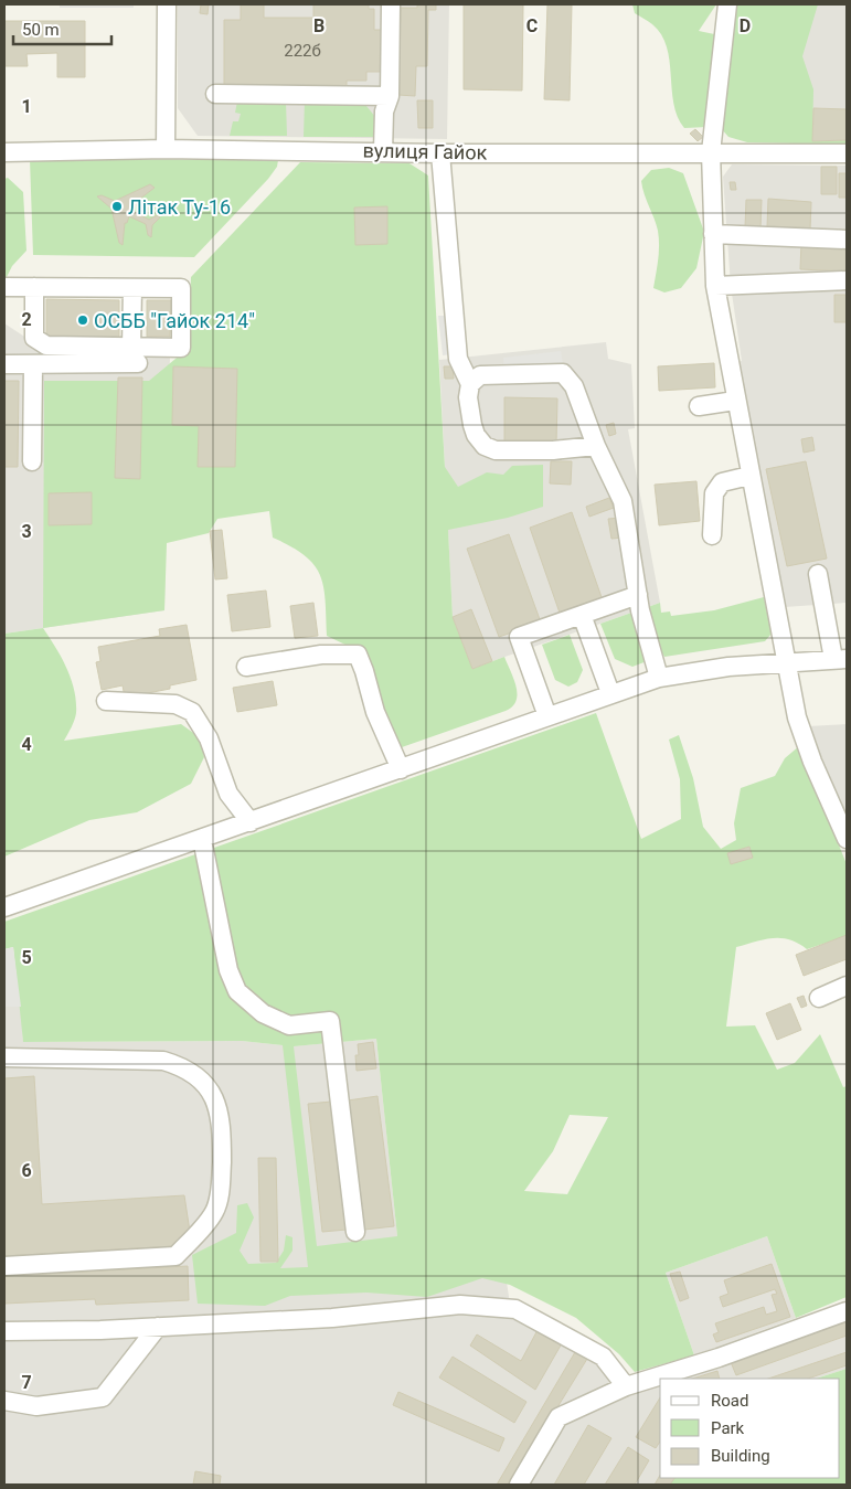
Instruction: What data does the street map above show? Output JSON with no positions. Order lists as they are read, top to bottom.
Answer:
{
  "streets": {
    "street": ["вулиця Гайок"]
  },
  "places": ["Літак Ту-16", "ОСББ \"Гайок 214\""],
  "house_numbers": ["222б"],
  "legend": ["Road", "Park", "Building"],
  "scale_bar": "50 m",
  "grid": {
    "columns": ["B", "C", "D"],
    "rows": [
      "1",
      "2",
      "3",
      "4",
      "5",
      "6",
      "7"
    ]
  }
}
